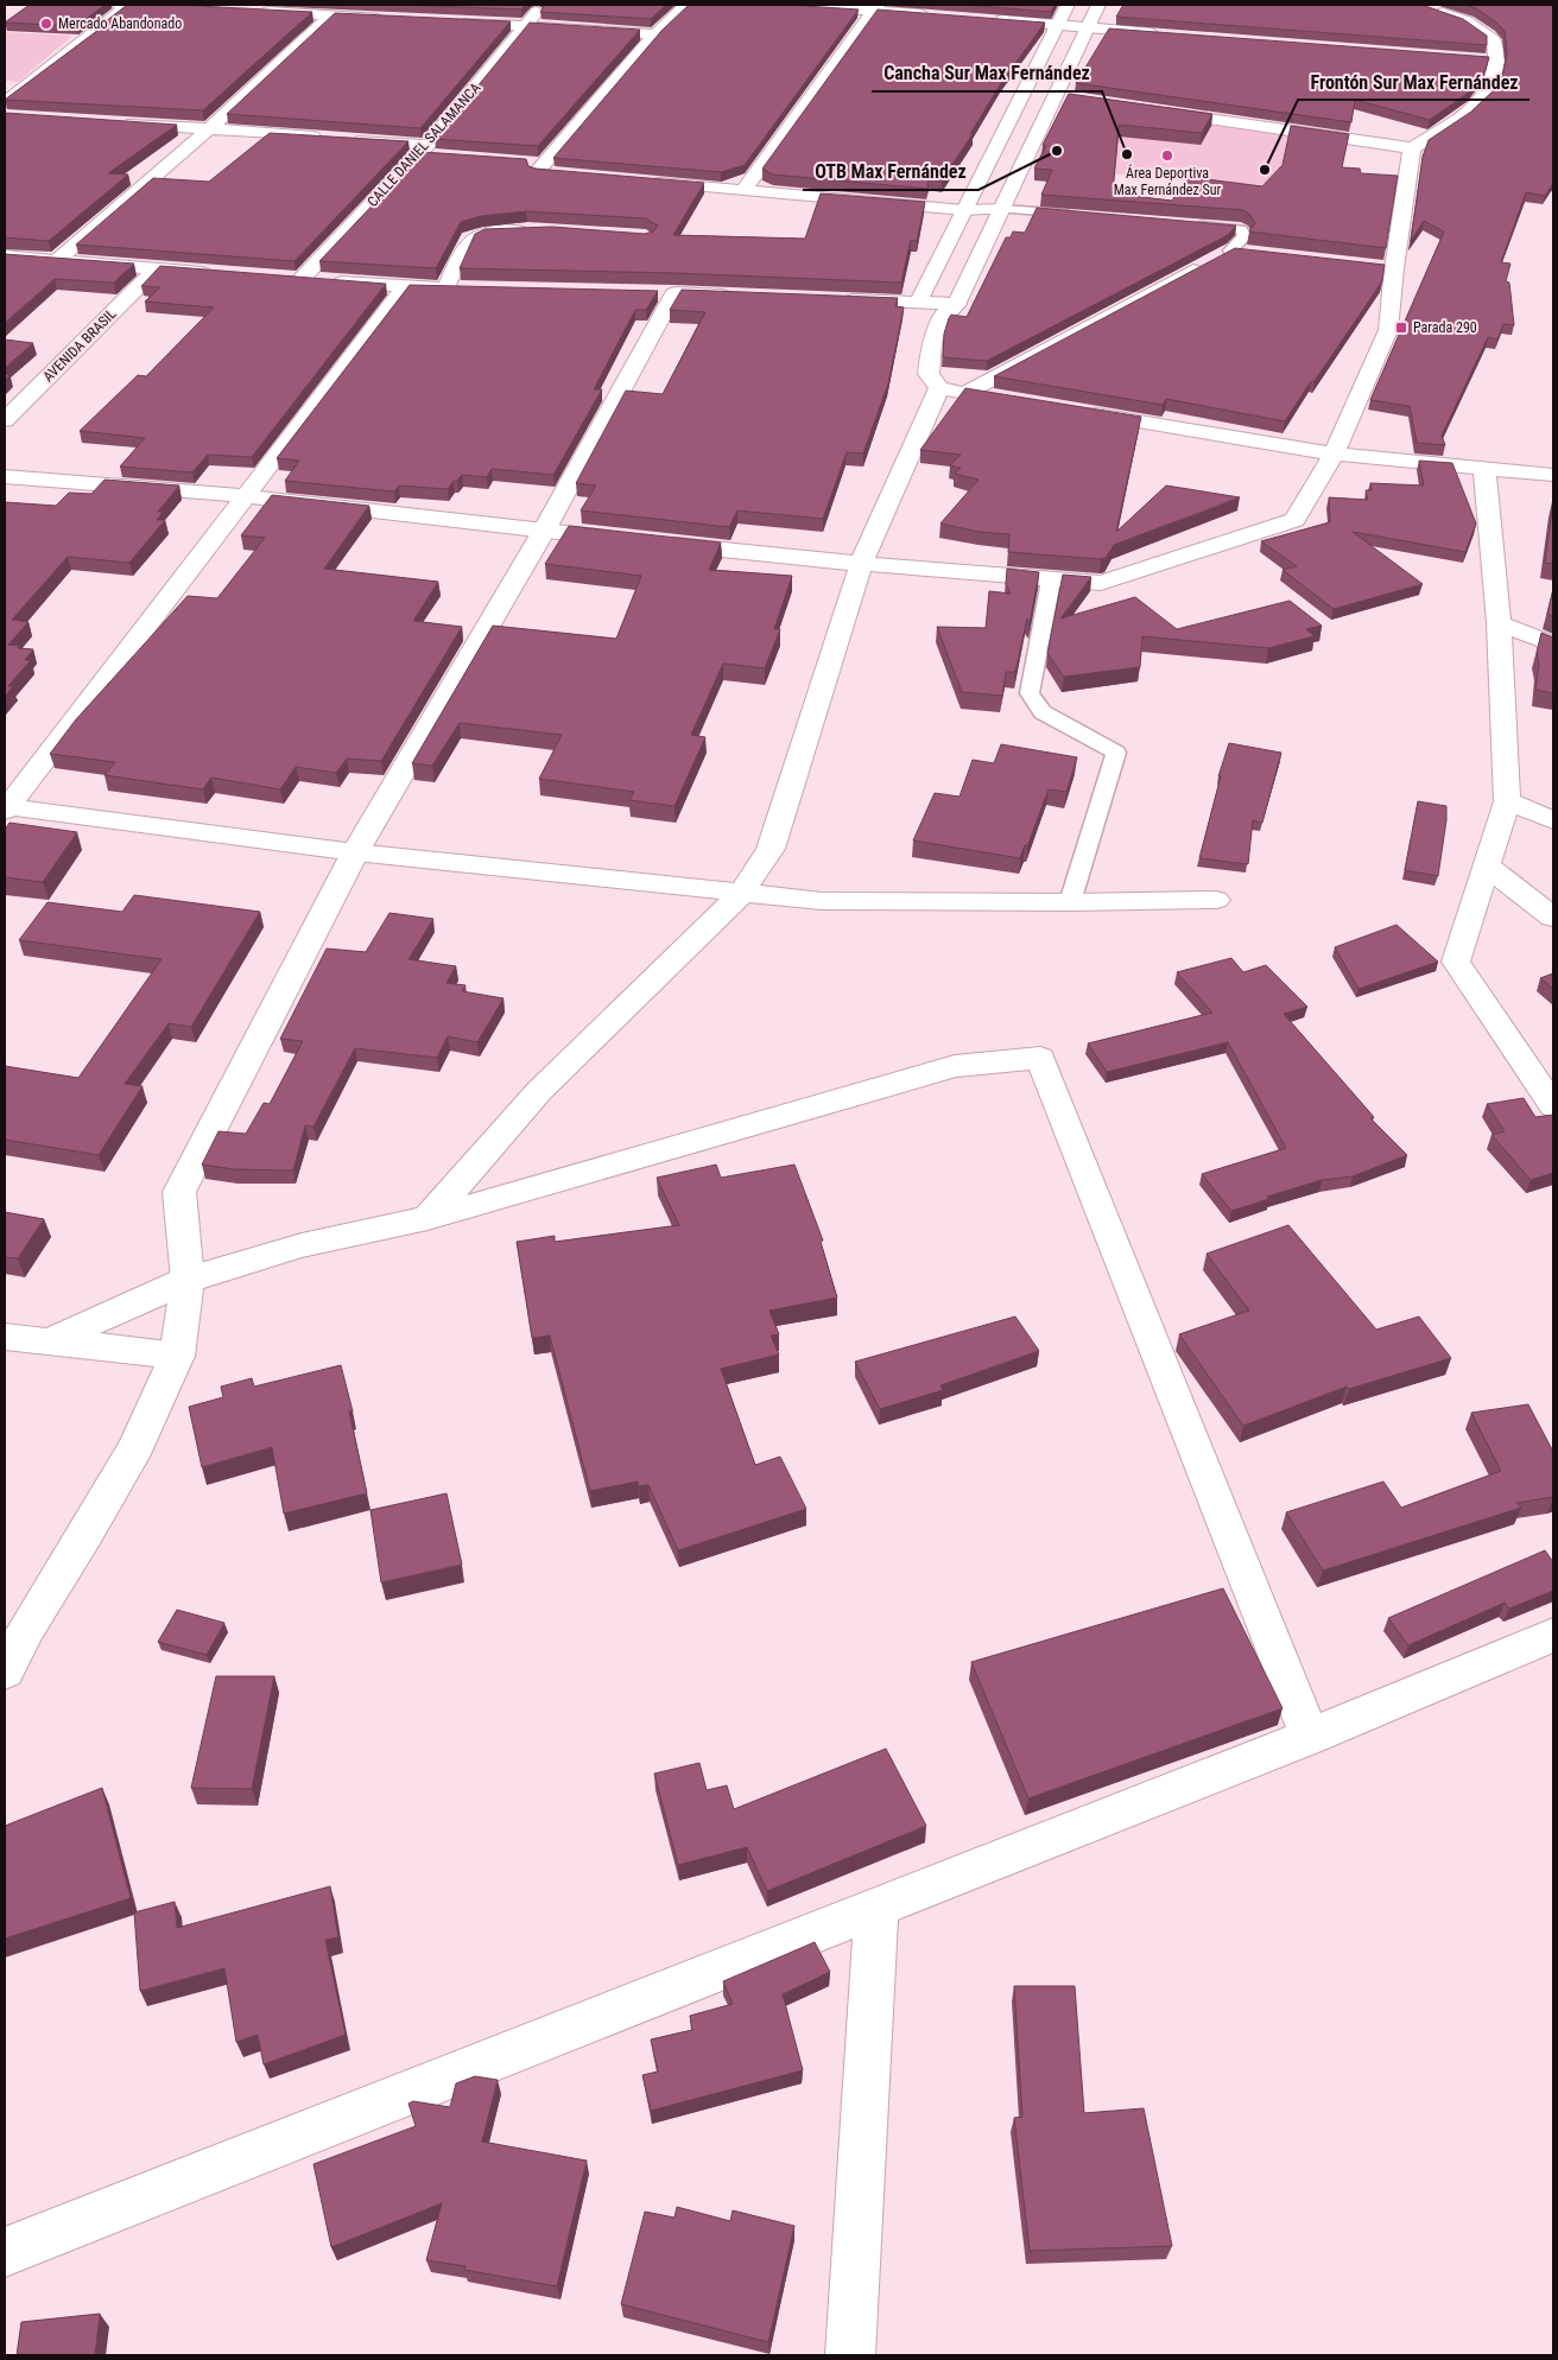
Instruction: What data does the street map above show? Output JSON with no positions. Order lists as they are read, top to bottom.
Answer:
{
  "streets": {
    "street": ["CALLE DANIEL SALAMANCA", "AVENIDA BRASIL"]
  },
  "places": {
    "other": [
      "Mercado Abandonado",
      "OTB Max Fernández",
      "Cancha Sur Max Fernández",
      "Área Deportiva Max Fernández Sur",
      "Frontón Sur Max Fernández"
    ],
    "transit": ["Parada 290"]
  }
}
